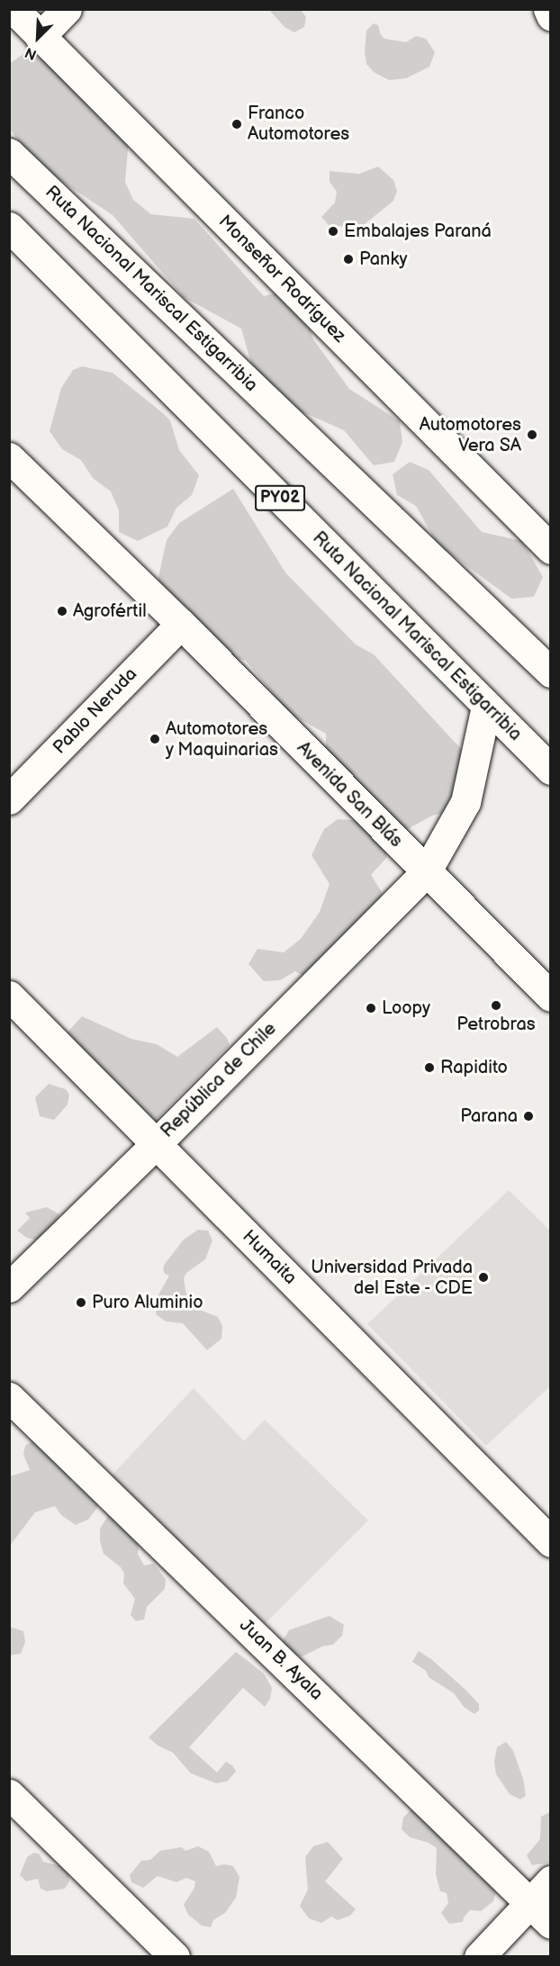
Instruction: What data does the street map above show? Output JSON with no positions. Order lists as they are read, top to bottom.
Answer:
{
  "streets": {
    "main road": [
      "Monseñor Rodríguez",
      "Ruta Nacional Mariscal Estigarribia",
      "PY02",
      "Pablo Neruda",
      "Avenida San Blás",
      "República de Chile",
      "Humaita",
      "Juan B. Ayala"
    ]
  },
  "crossings": [
    ["Ruta Nacional Mariscal Estigarribia", "República de Chile"],
    ["Pablo Neruda", "Avenida San Blás"],
    ["Avenida San Blás", "República de Chile"],
    ["República de Chile", "Humaita"]
  ],
  "places": [
    "Franco Automotores",
    "Embalajes Paraná",
    "Panky",
    "Automotores Vera SA",
    "Agrofértil",
    "Automotores y Maquinarias",
    "Petrobras",
    "Loopy",
    "Rapidito",
    "Parana",
    "Universidad Privada del Este - CDE",
    "Puro Aluminio"
  ],
  "north": "bottom left"
}
